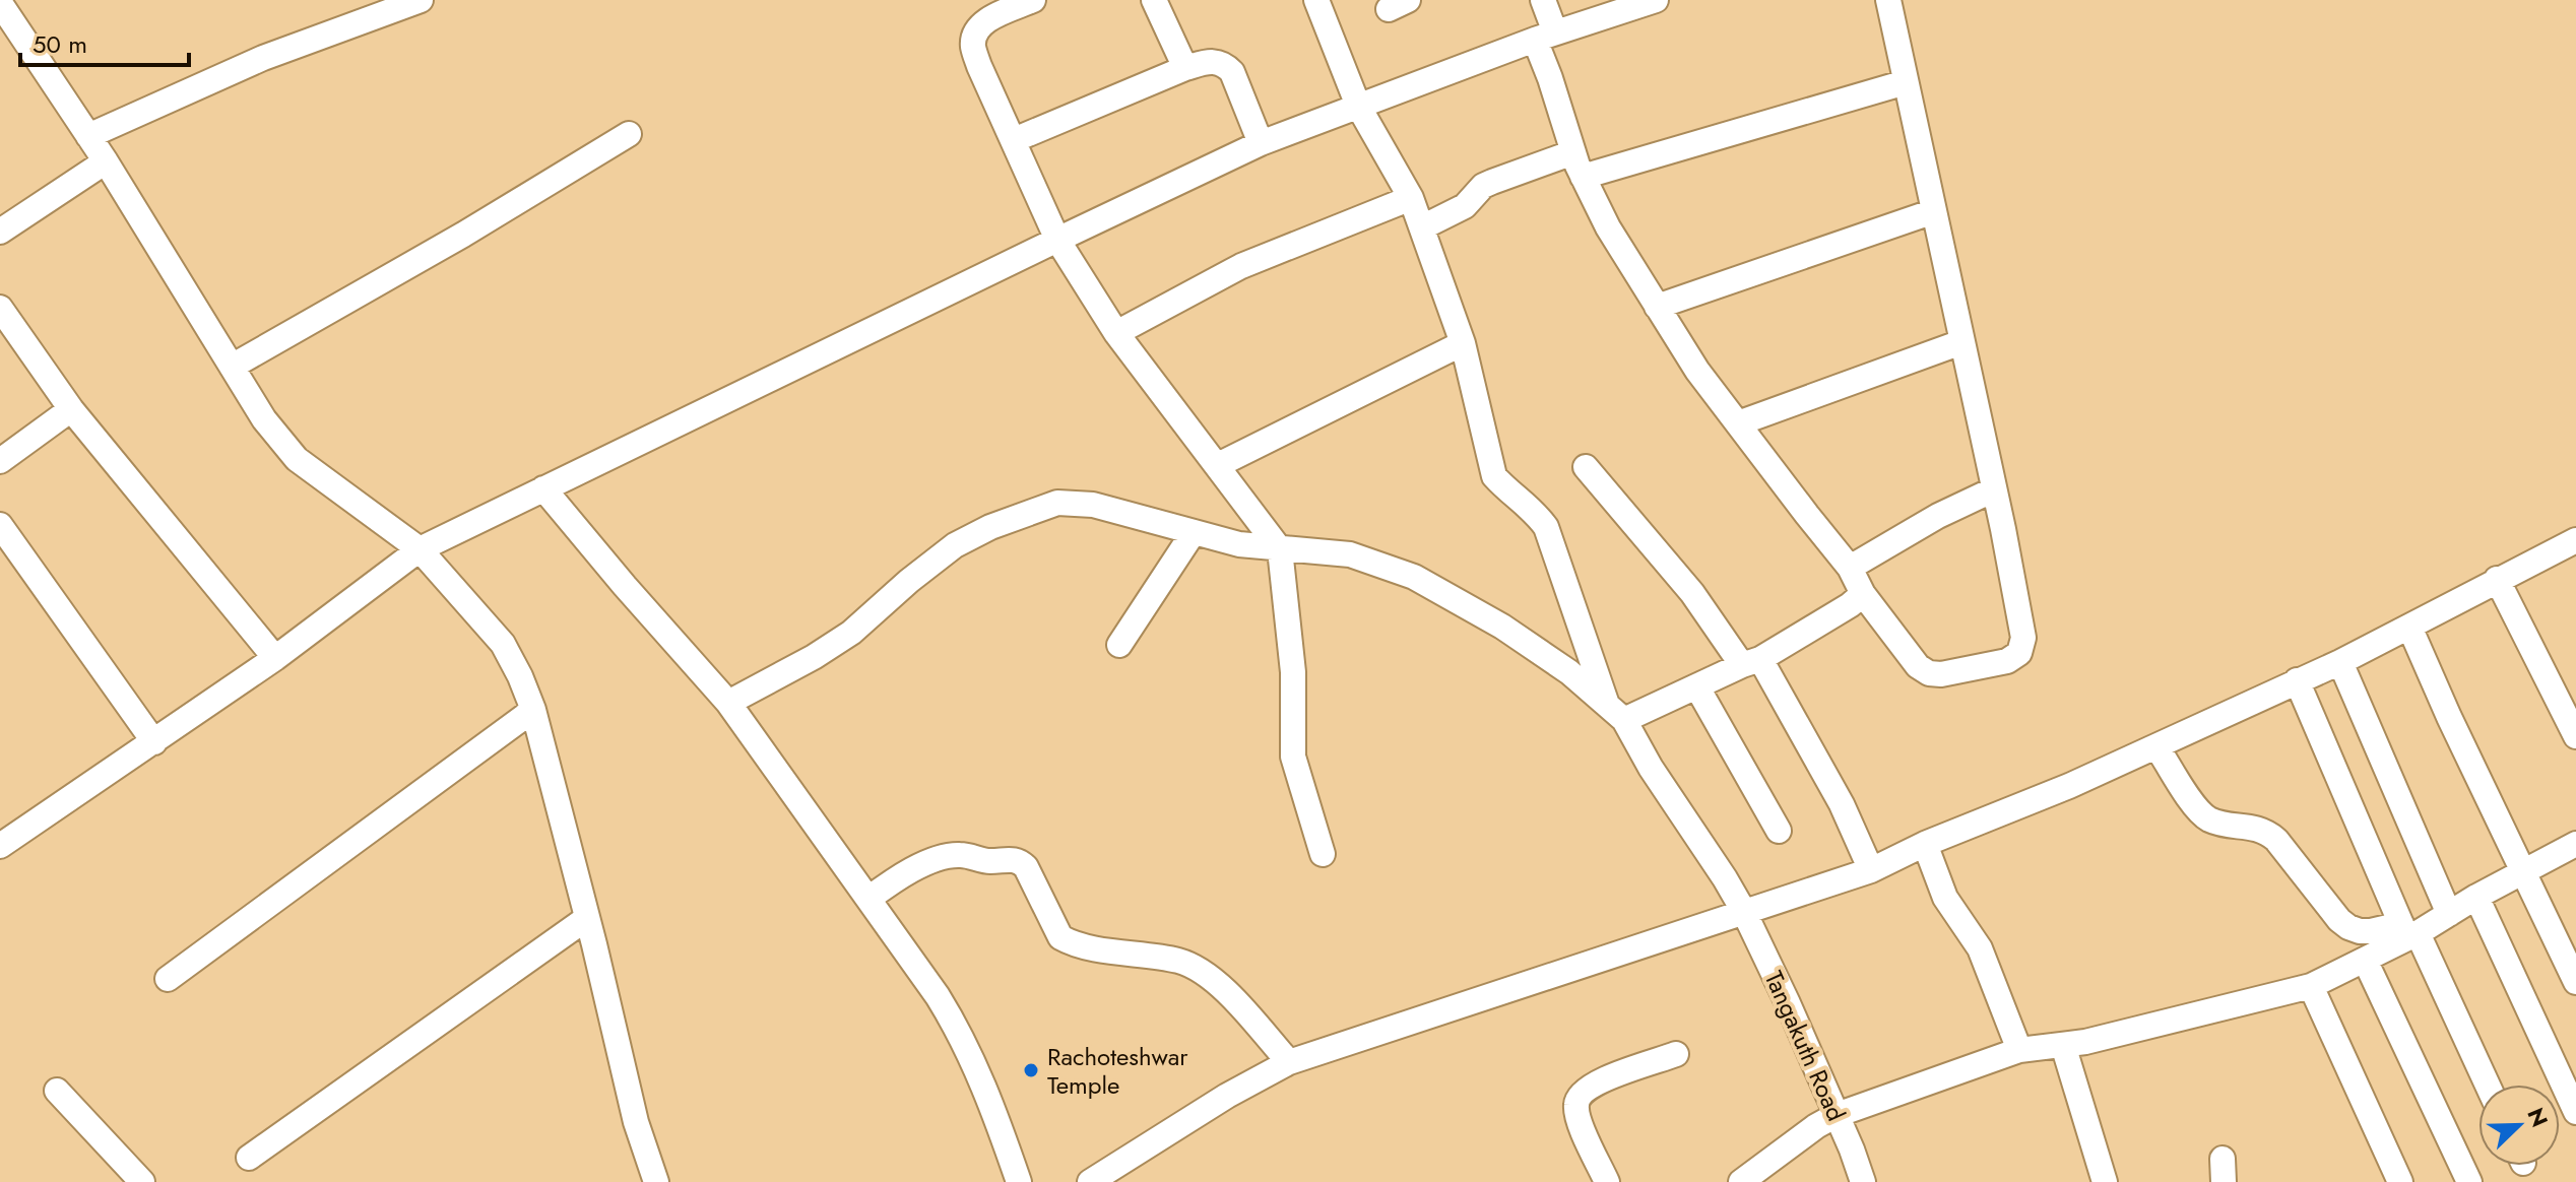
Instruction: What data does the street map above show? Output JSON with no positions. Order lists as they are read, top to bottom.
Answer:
{
  "streets": {
    "street": ["Tangakuth Road"]
  },
  "places": ["Rachoteshwar Temple"],
  "scale_bar": "50 m",
  "north": "top right"
}
